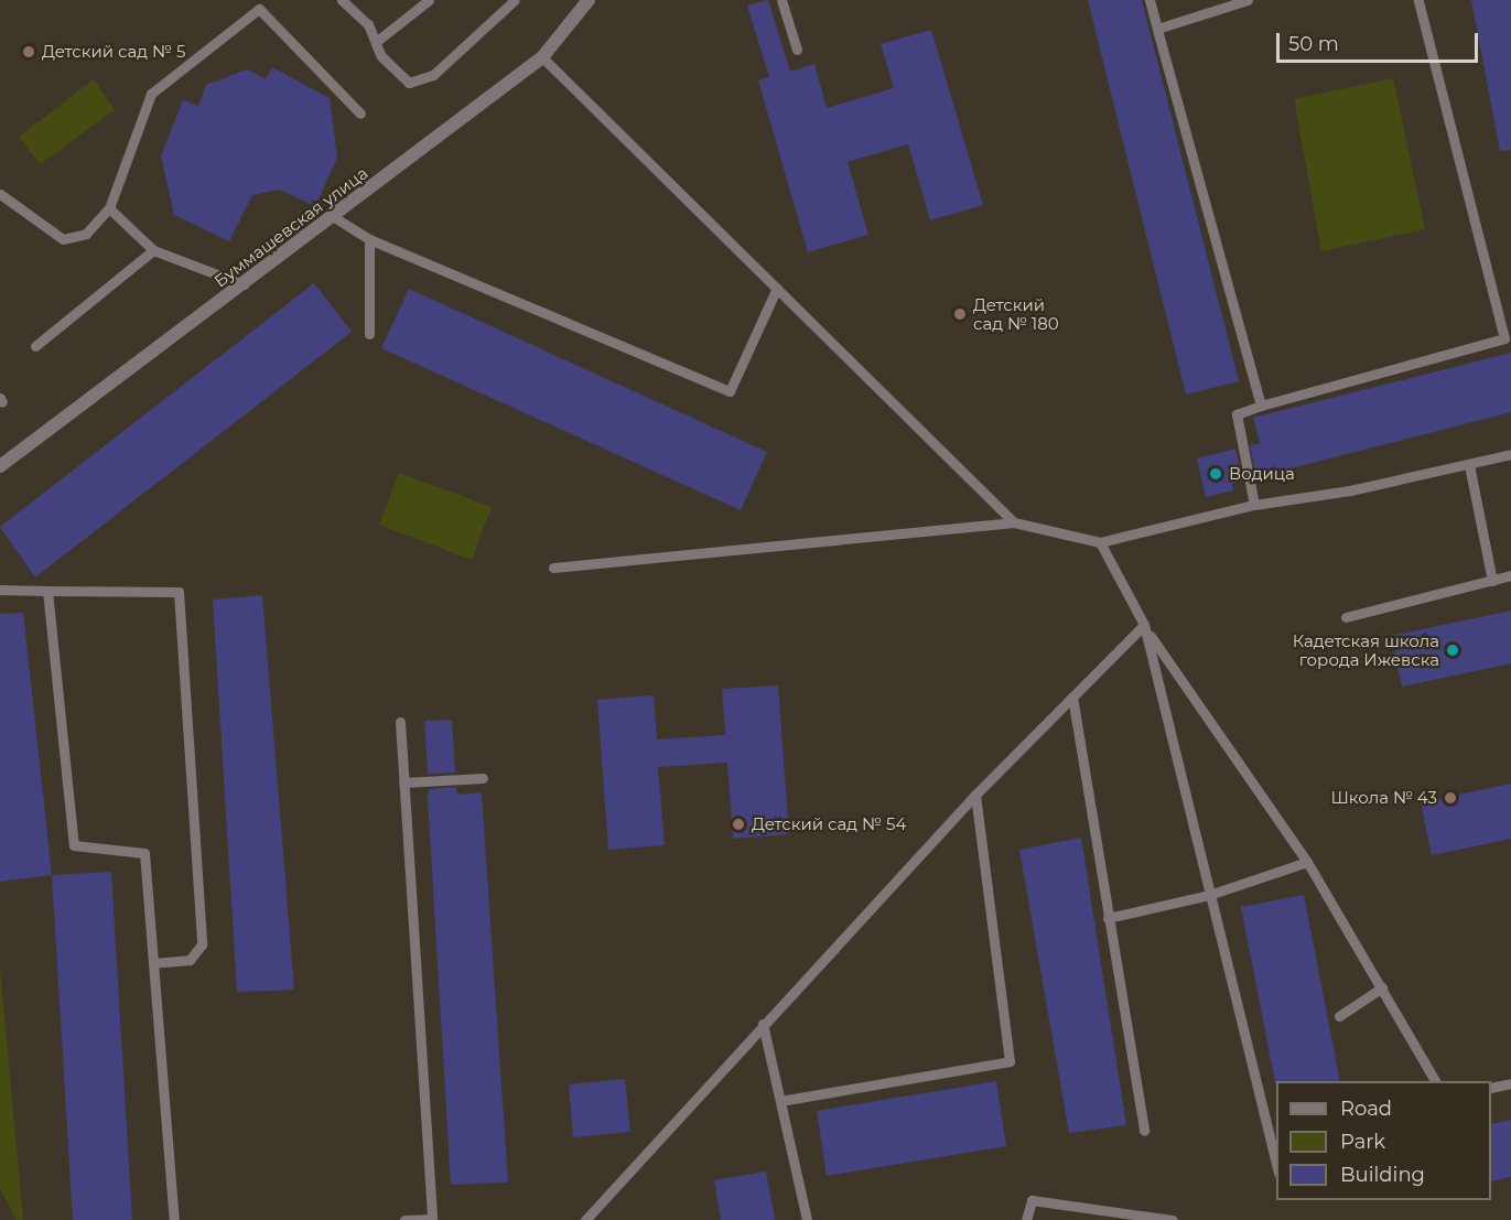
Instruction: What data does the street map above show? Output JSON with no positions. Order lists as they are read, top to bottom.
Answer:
{
  "streets": {
    "street": ["Буммашевская улица"]
  },
  "places": [
    "Детский сад № 5",
    "Детский сад № 180",
    "Водица",
    "Кадетская школа города Ижевска",
    "Школа № 43",
    "Детский сад № 54"
  ],
  "legend": ["Road", "Park", "Building"],
  "scale_bar": "50 m"
}
